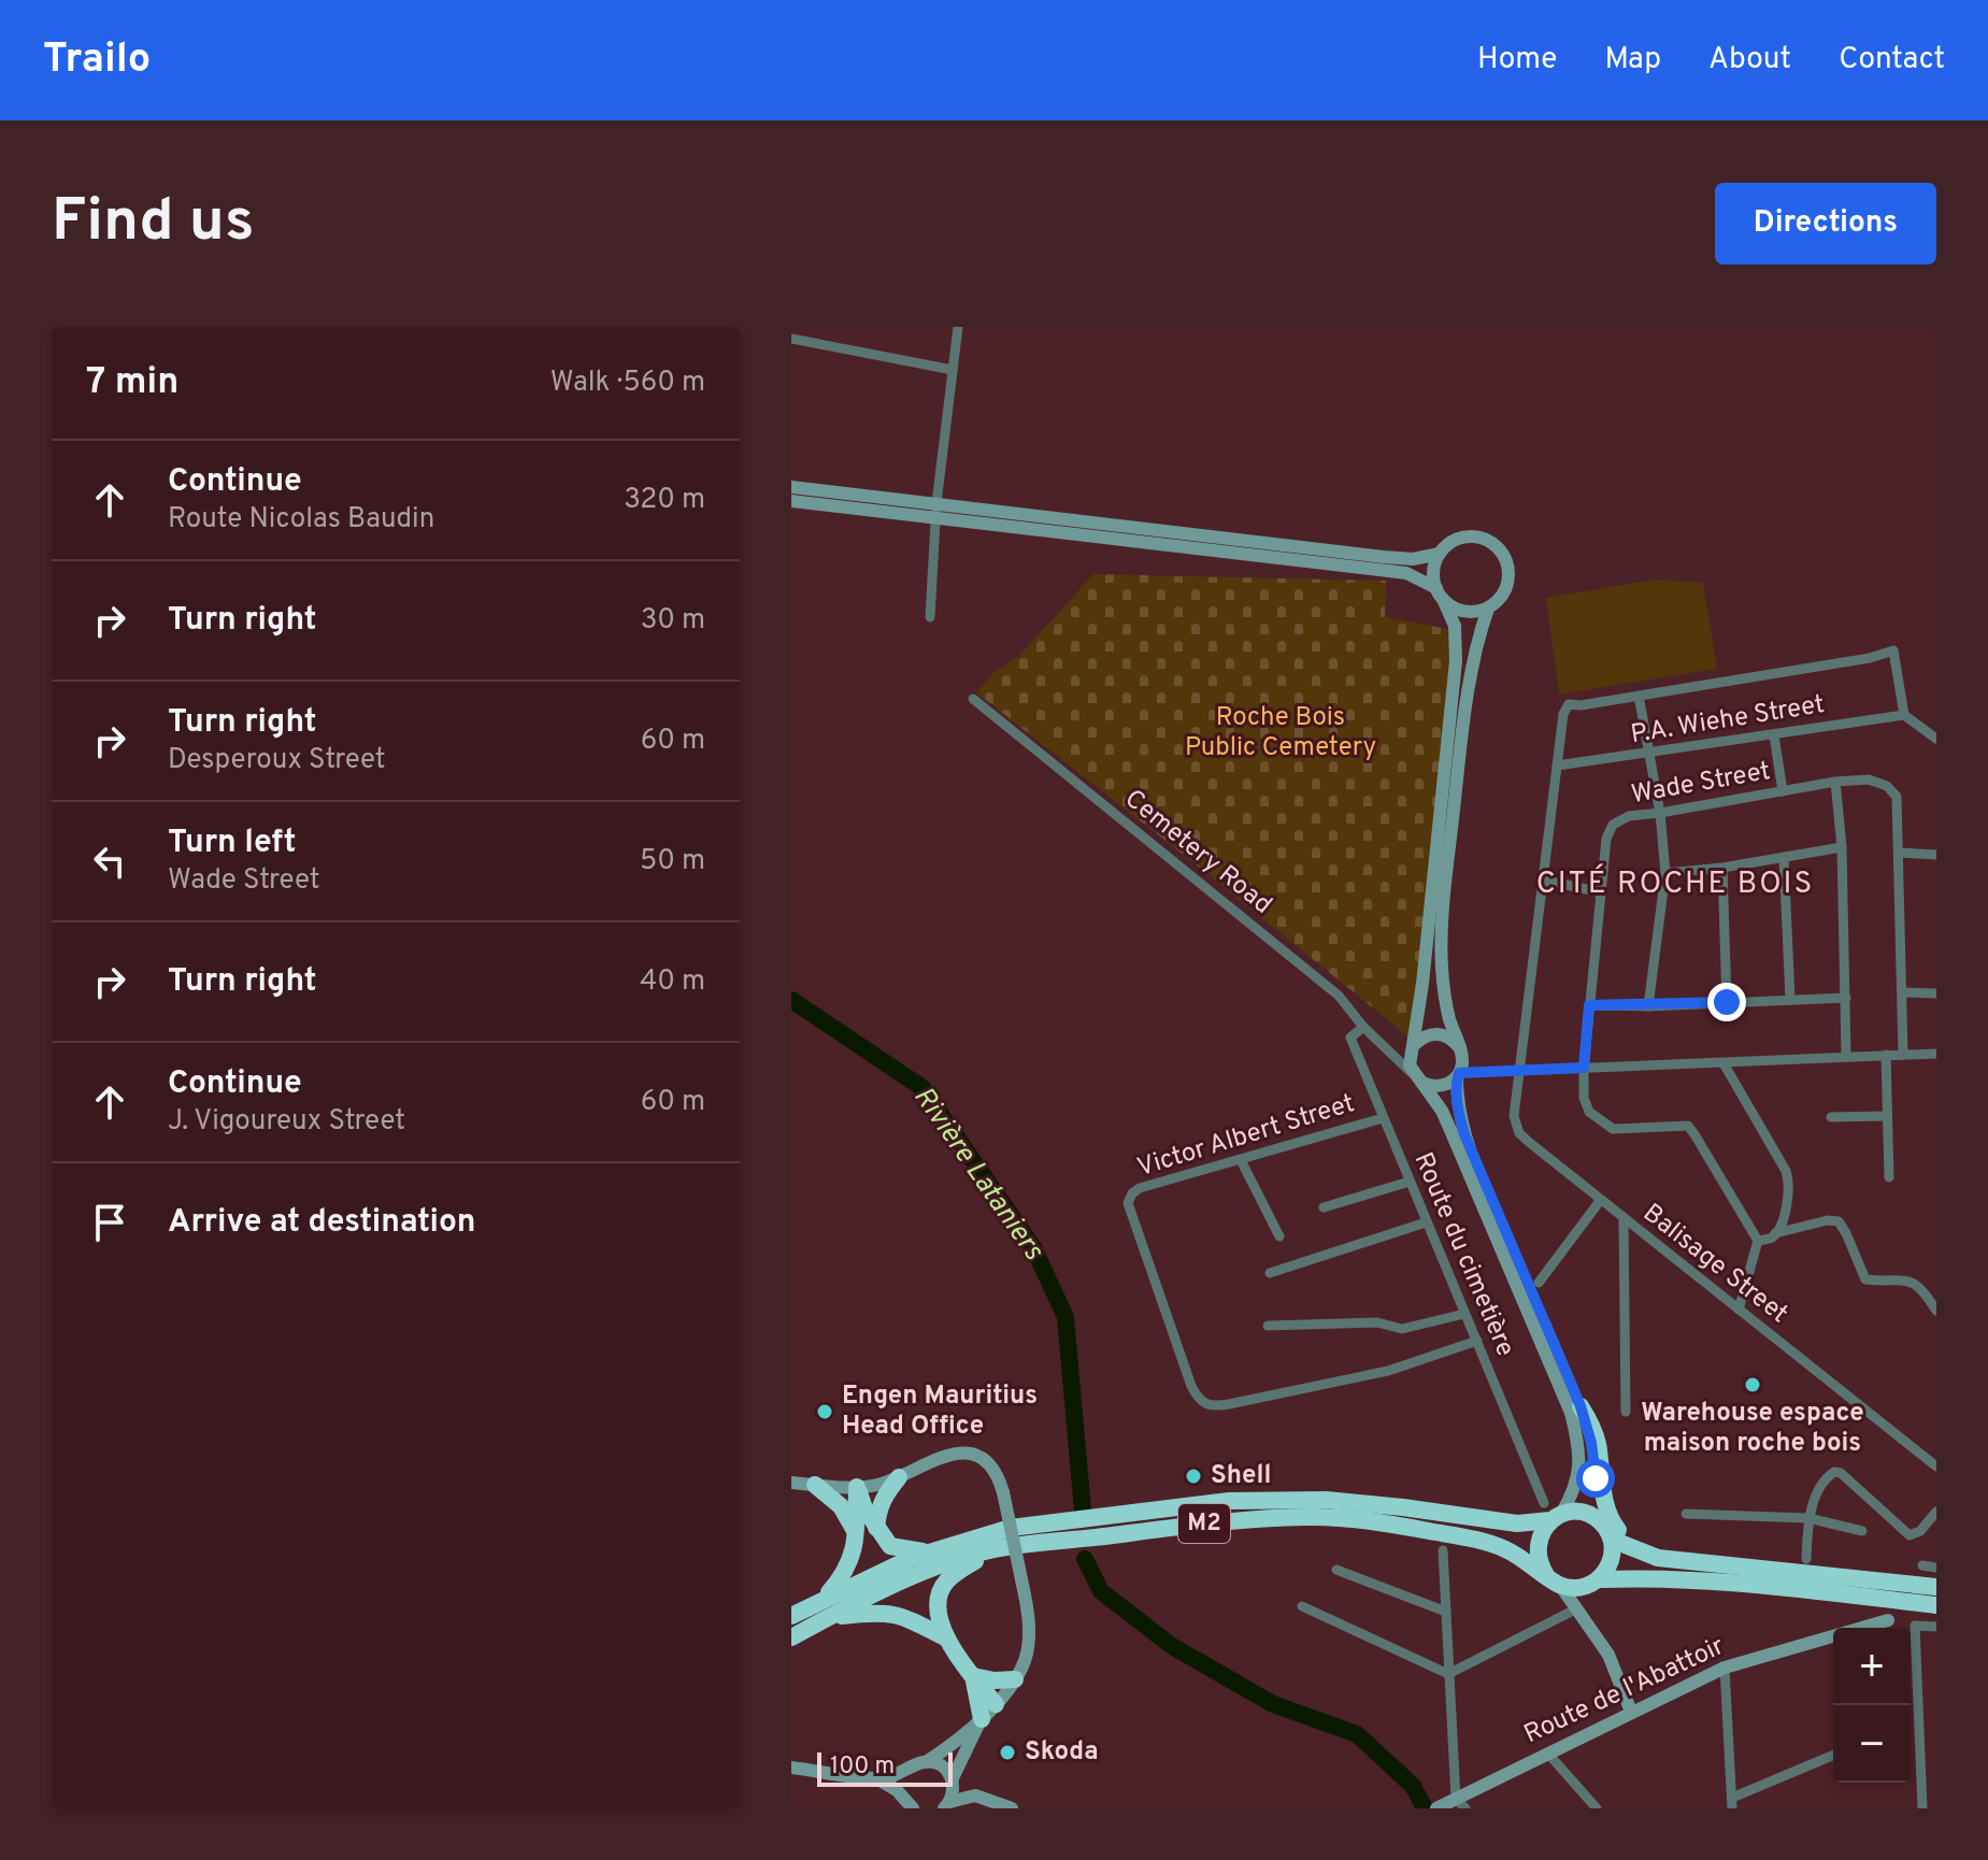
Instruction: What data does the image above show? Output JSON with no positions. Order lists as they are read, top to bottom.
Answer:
{
  "streets": {
    "highway": ["M2"],
    "main road": ["Route de l'Abattoir"],
    "street": [
      "P.A. Wiehe Street",
      "Wade Street",
      "Cemetery Road",
      "Victor Albert Street",
      "Route du cimetière",
      "Balisage Street"
    ]
  },
  "crossings": [
    ["P.A. Wiehe Street", "Balisage Street"],
    ["Cemetery Road", "Route du cimetière"],
    ["Victor Albert Street", "Route du cimetière"],
    ["Route du cimetière", "M2"]
  ],
  "districts": ["CITÉ ROCHE BOIS"],
  "water": ["Rivière Lataniers"],
  "parks": ["Roche Bois Public Cemetery"],
  "places": [
    "Warehouse espace maison roche bois",
    "Engen Mauritius Head Office",
    "Shell",
    "Skoda"
  ],
  "scale_bar": "100 m",
  "page": {
    "header": "Trailo",
    "nav": [
      "Home",
      "Map",
      "About",
      "Contact"
    ],
    "buttons": "Directions",
    "title": "Find us",
    "heading": ["7 min", "Walk · 560 m"],
    "list": [
      ["Continue", "Route Nicolas Baudin", "320 m"],
      ["Turn right", "30 m"],
      ["Turn right", "Desperoux Street", "60 m"],
      ["Turn left", "Wade Street", "50 m"],
      ["Turn right", "40 m"],
      ["Continue", "J. Vigoureux Street", "60 m"],
      "Arrive at destination"
    ],
    "map_buttons": ["+", "−"],
    "scale": "100 m"
  }
}
